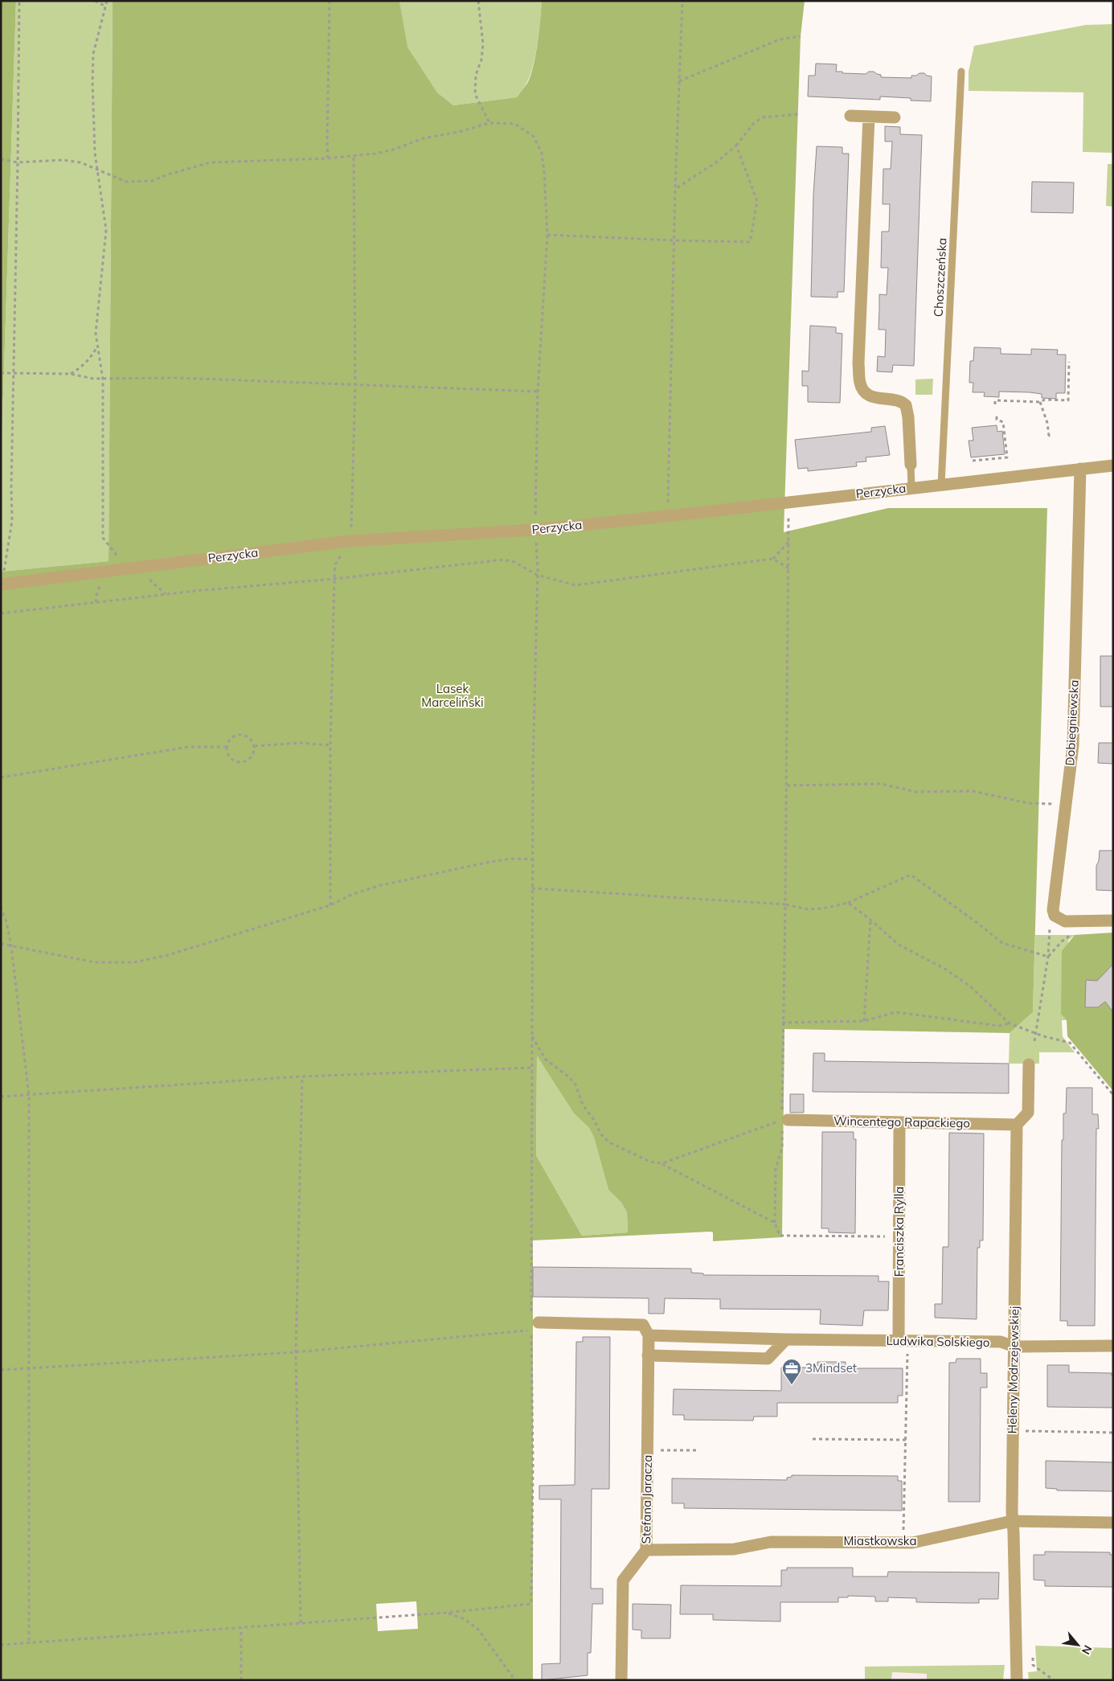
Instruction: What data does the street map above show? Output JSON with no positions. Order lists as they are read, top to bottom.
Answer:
{
  "streets": {
    "street": [
      "Perzycka",
      "Dobiegniewska",
      "Wincentego Rapackiego",
      "Franciszka Rylla",
      "Ludwika Solskiego",
      "Heleny Modrzejewskiej",
      "Stefana Jaracza",
      "Miastkowska"
    ],
    "lane": ["Choszczeńska"]
  },
  "crossings": [
    ["Choszczeńska", "Perzycka"],
    ["Perzycka", "Dobiegniewska"],
    ["Wincentego Rapackiego", "Franciszka Rylla"],
    ["Wincentego Rapackiego", "Heleny Modrzejewskiej"],
    ["Franciszka Rylla", "Ludwika Solskiego"],
    ["Ludwika Solskiego", "Heleny Modrzejewskiej"],
    ["Ludwika Solskiego", "Stefana Jaracza"],
    ["Heleny Modrzejewskiej", "Miastkowska"],
    ["Stefana Jaracza", "Miastkowska"]
  ],
  "parks": ["Lasek Marceliński"],
  "places": {
    "office": ["3Mindset"]
  },
  "north": "bottom right"
}
